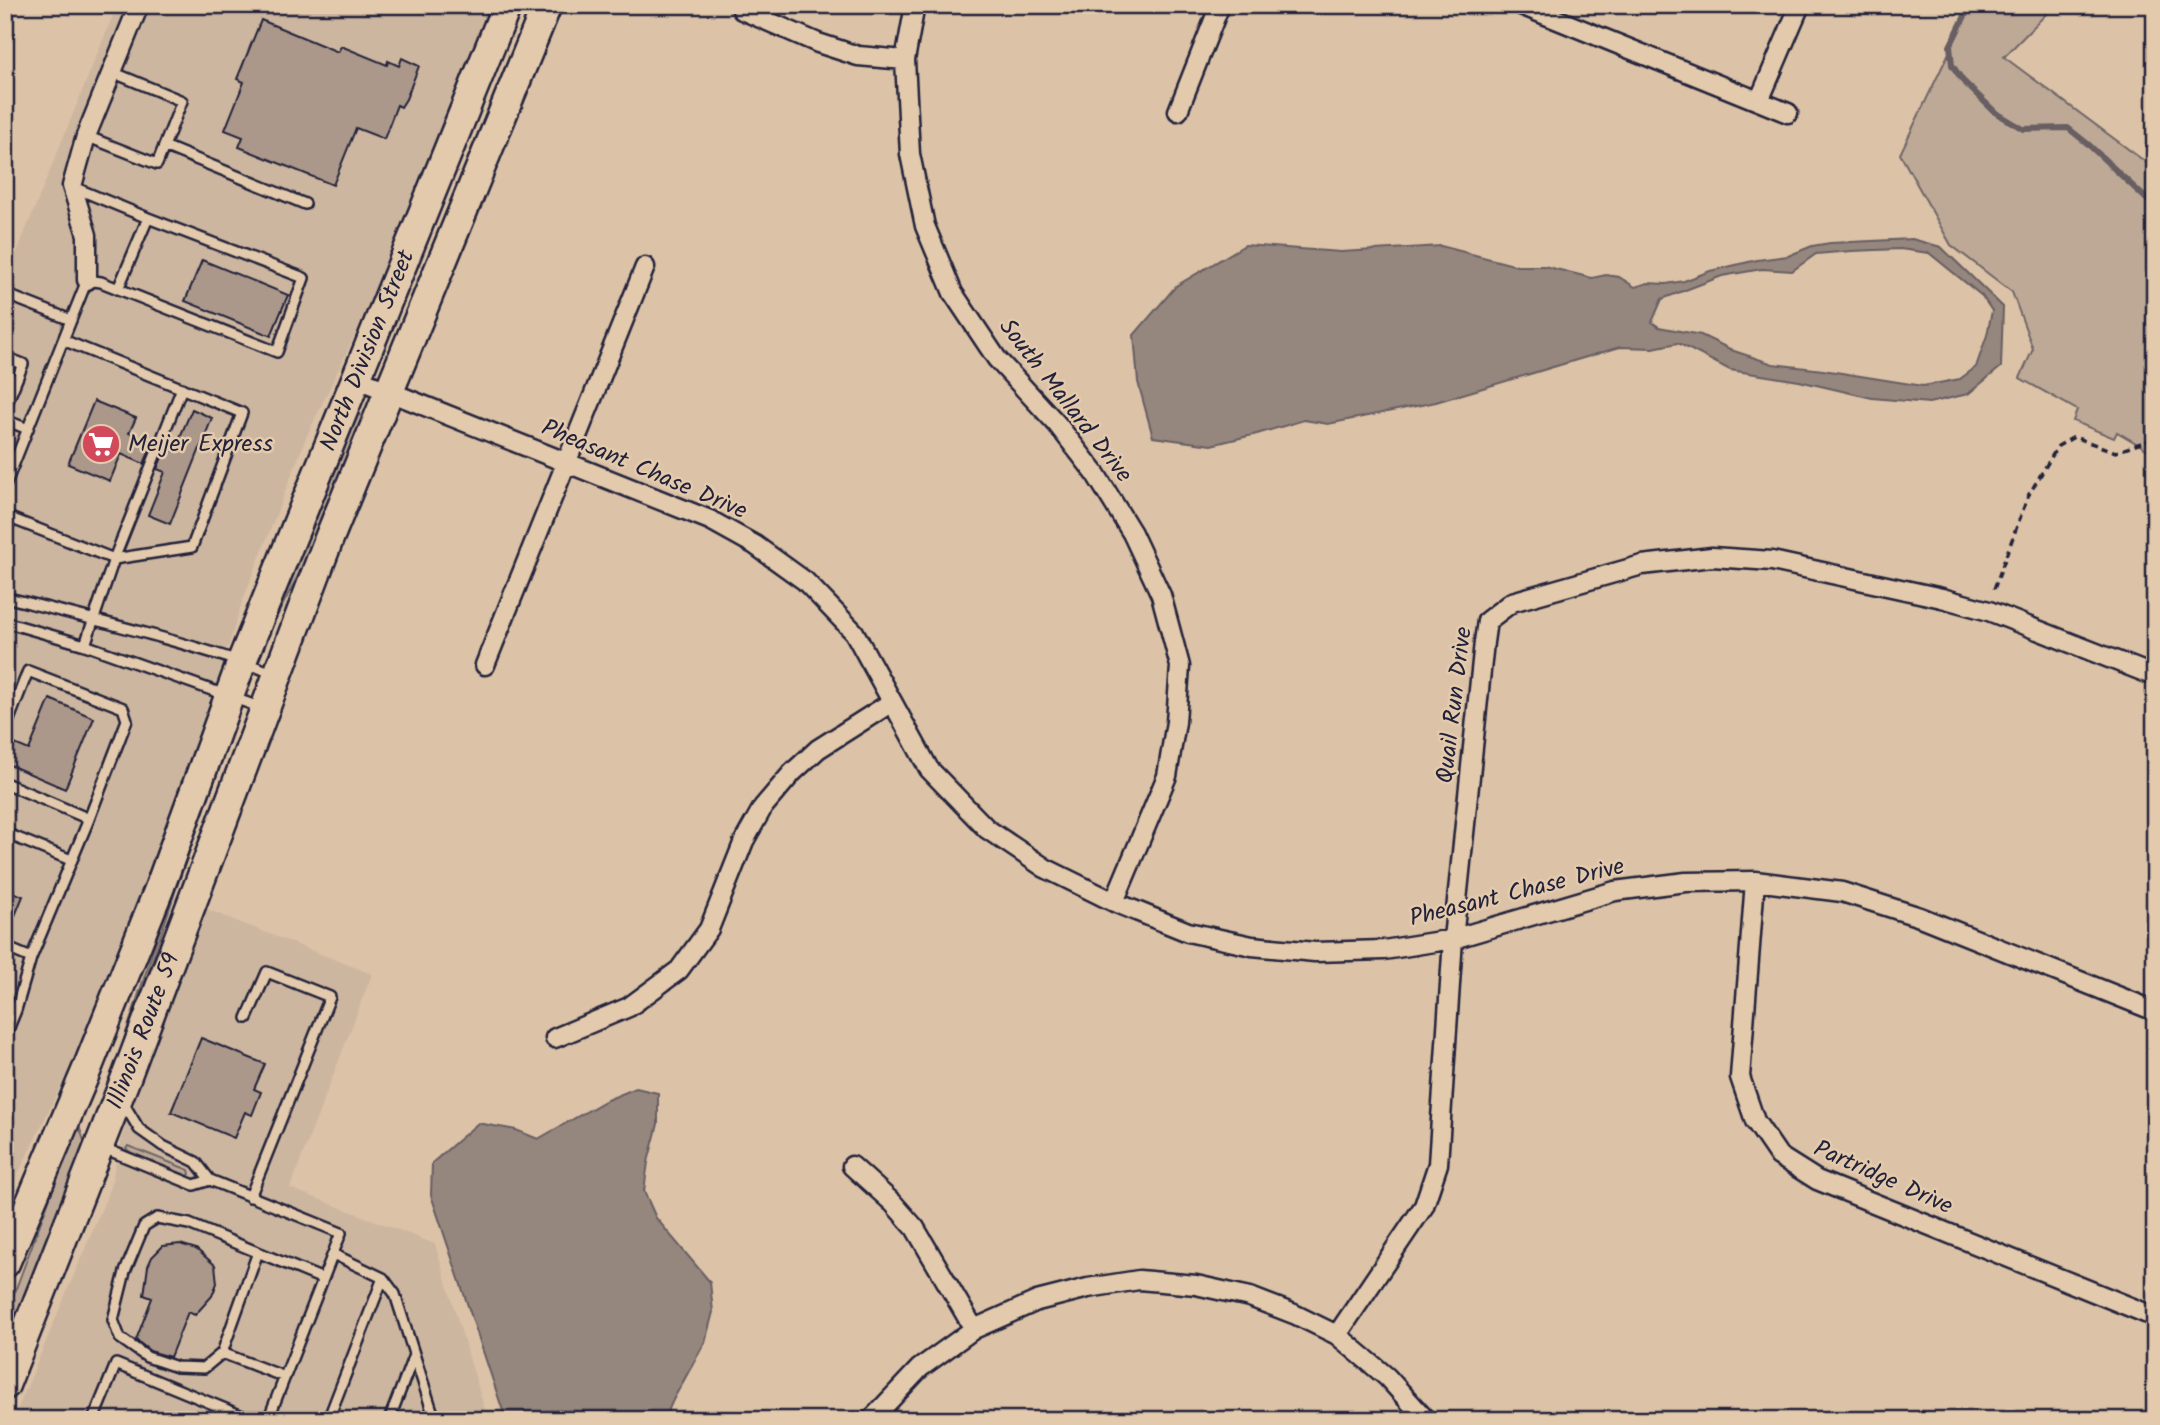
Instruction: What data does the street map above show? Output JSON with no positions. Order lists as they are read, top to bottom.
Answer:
{
  "streets": {
    "main road": ["North Division Street", "Illinois Route 59"],
    "street": [
      "South Mallard Drive",
      "Pheasant Chase Drive",
      "Quail Run Drive",
      "Partridge Drive"
    ]
  },
  "crossings": [
    ["North Division Street", "Pheasant Chase Drive"],
    ["North Division Street", "Illinois Route 59"],
    ["South Mallard Drive", "Pheasant Chase Drive"],
    ["Pheasant Chase Drive", "Quail Run Drive"],
    ["Pheasant Chase Drive", "Partridge Drive"]
  ],
  "places": {
    "supermarket": ["Meijer Express"]
  }
}
